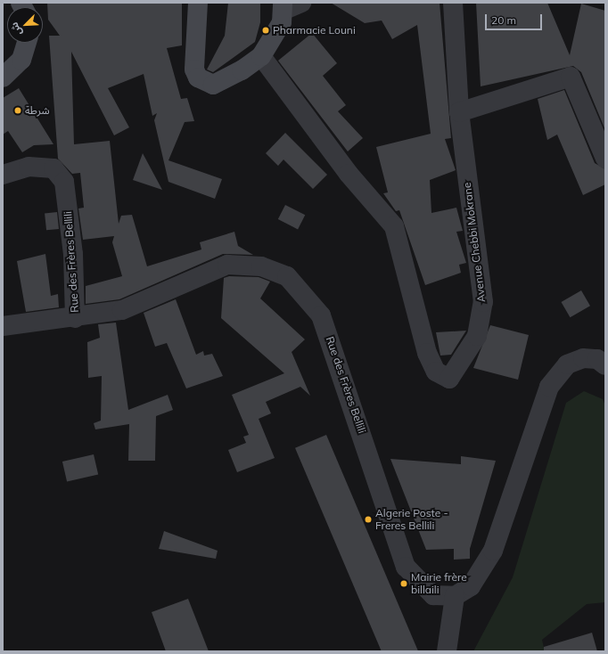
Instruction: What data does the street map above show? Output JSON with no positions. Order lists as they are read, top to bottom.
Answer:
{
  "streets": {
    "street": ["Avenue Chebbi Mokrane", "Rue des Frères Bellili"]
  },
  "places": [
    "Pharmacie Louni",
    "شرطة",
    "Algerie Poste - Freres Bellili",
    "Mairie frère billaili"
  ],
  "scale_bar": "20 m",
  "north": "bottom left"
}
